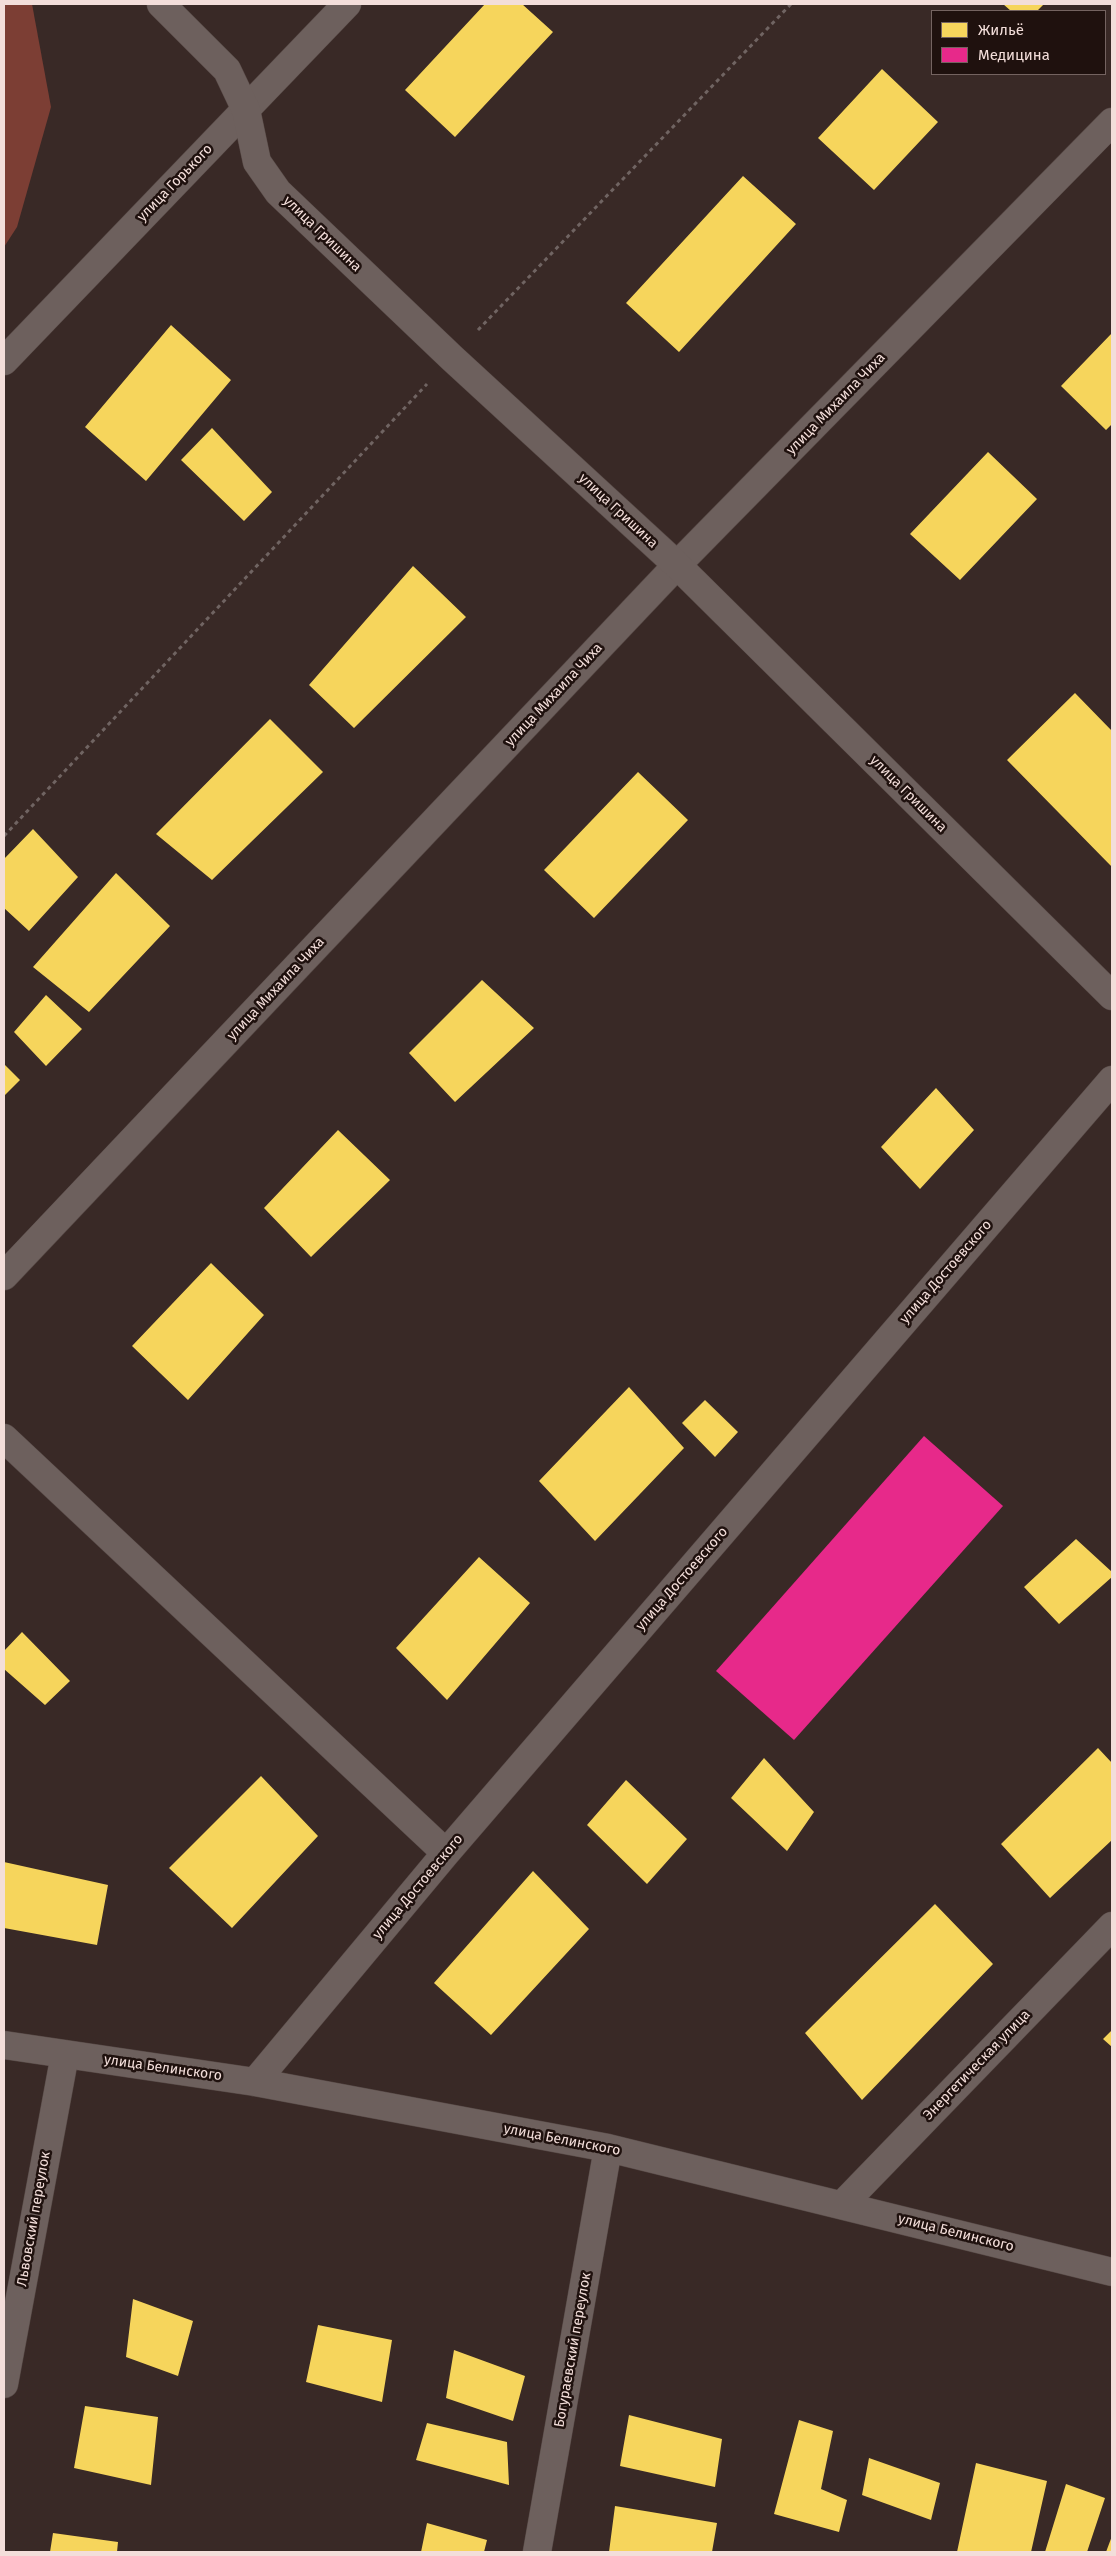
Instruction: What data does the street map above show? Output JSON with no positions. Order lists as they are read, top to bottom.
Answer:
{
  "streets": {
    "street": [
      "улица Горького",
      "улица Гришина",
      "улица Михаила Чиха",
      "улица Достоевского",
      "Энергетическая улица",
      "улица Белинского",
      "Львовский переулок",
      "Богураевский переулок"
    ]
  },
  "crossings": [
    ["улица Горького", "улица Гришина"],
    ["улица Гришина", "улица Михаила Чиха"],
    ["улица Достоевского", "улица Белинского"],
    ["Энергетическая улица", "улица Белинского"],
    ["улица Белинского", "Львовский переулок"],
    ["улица Белинского", "Богураевский переулок"]
  ],
  "legend": ["Жильё", "Медицина"]
}
